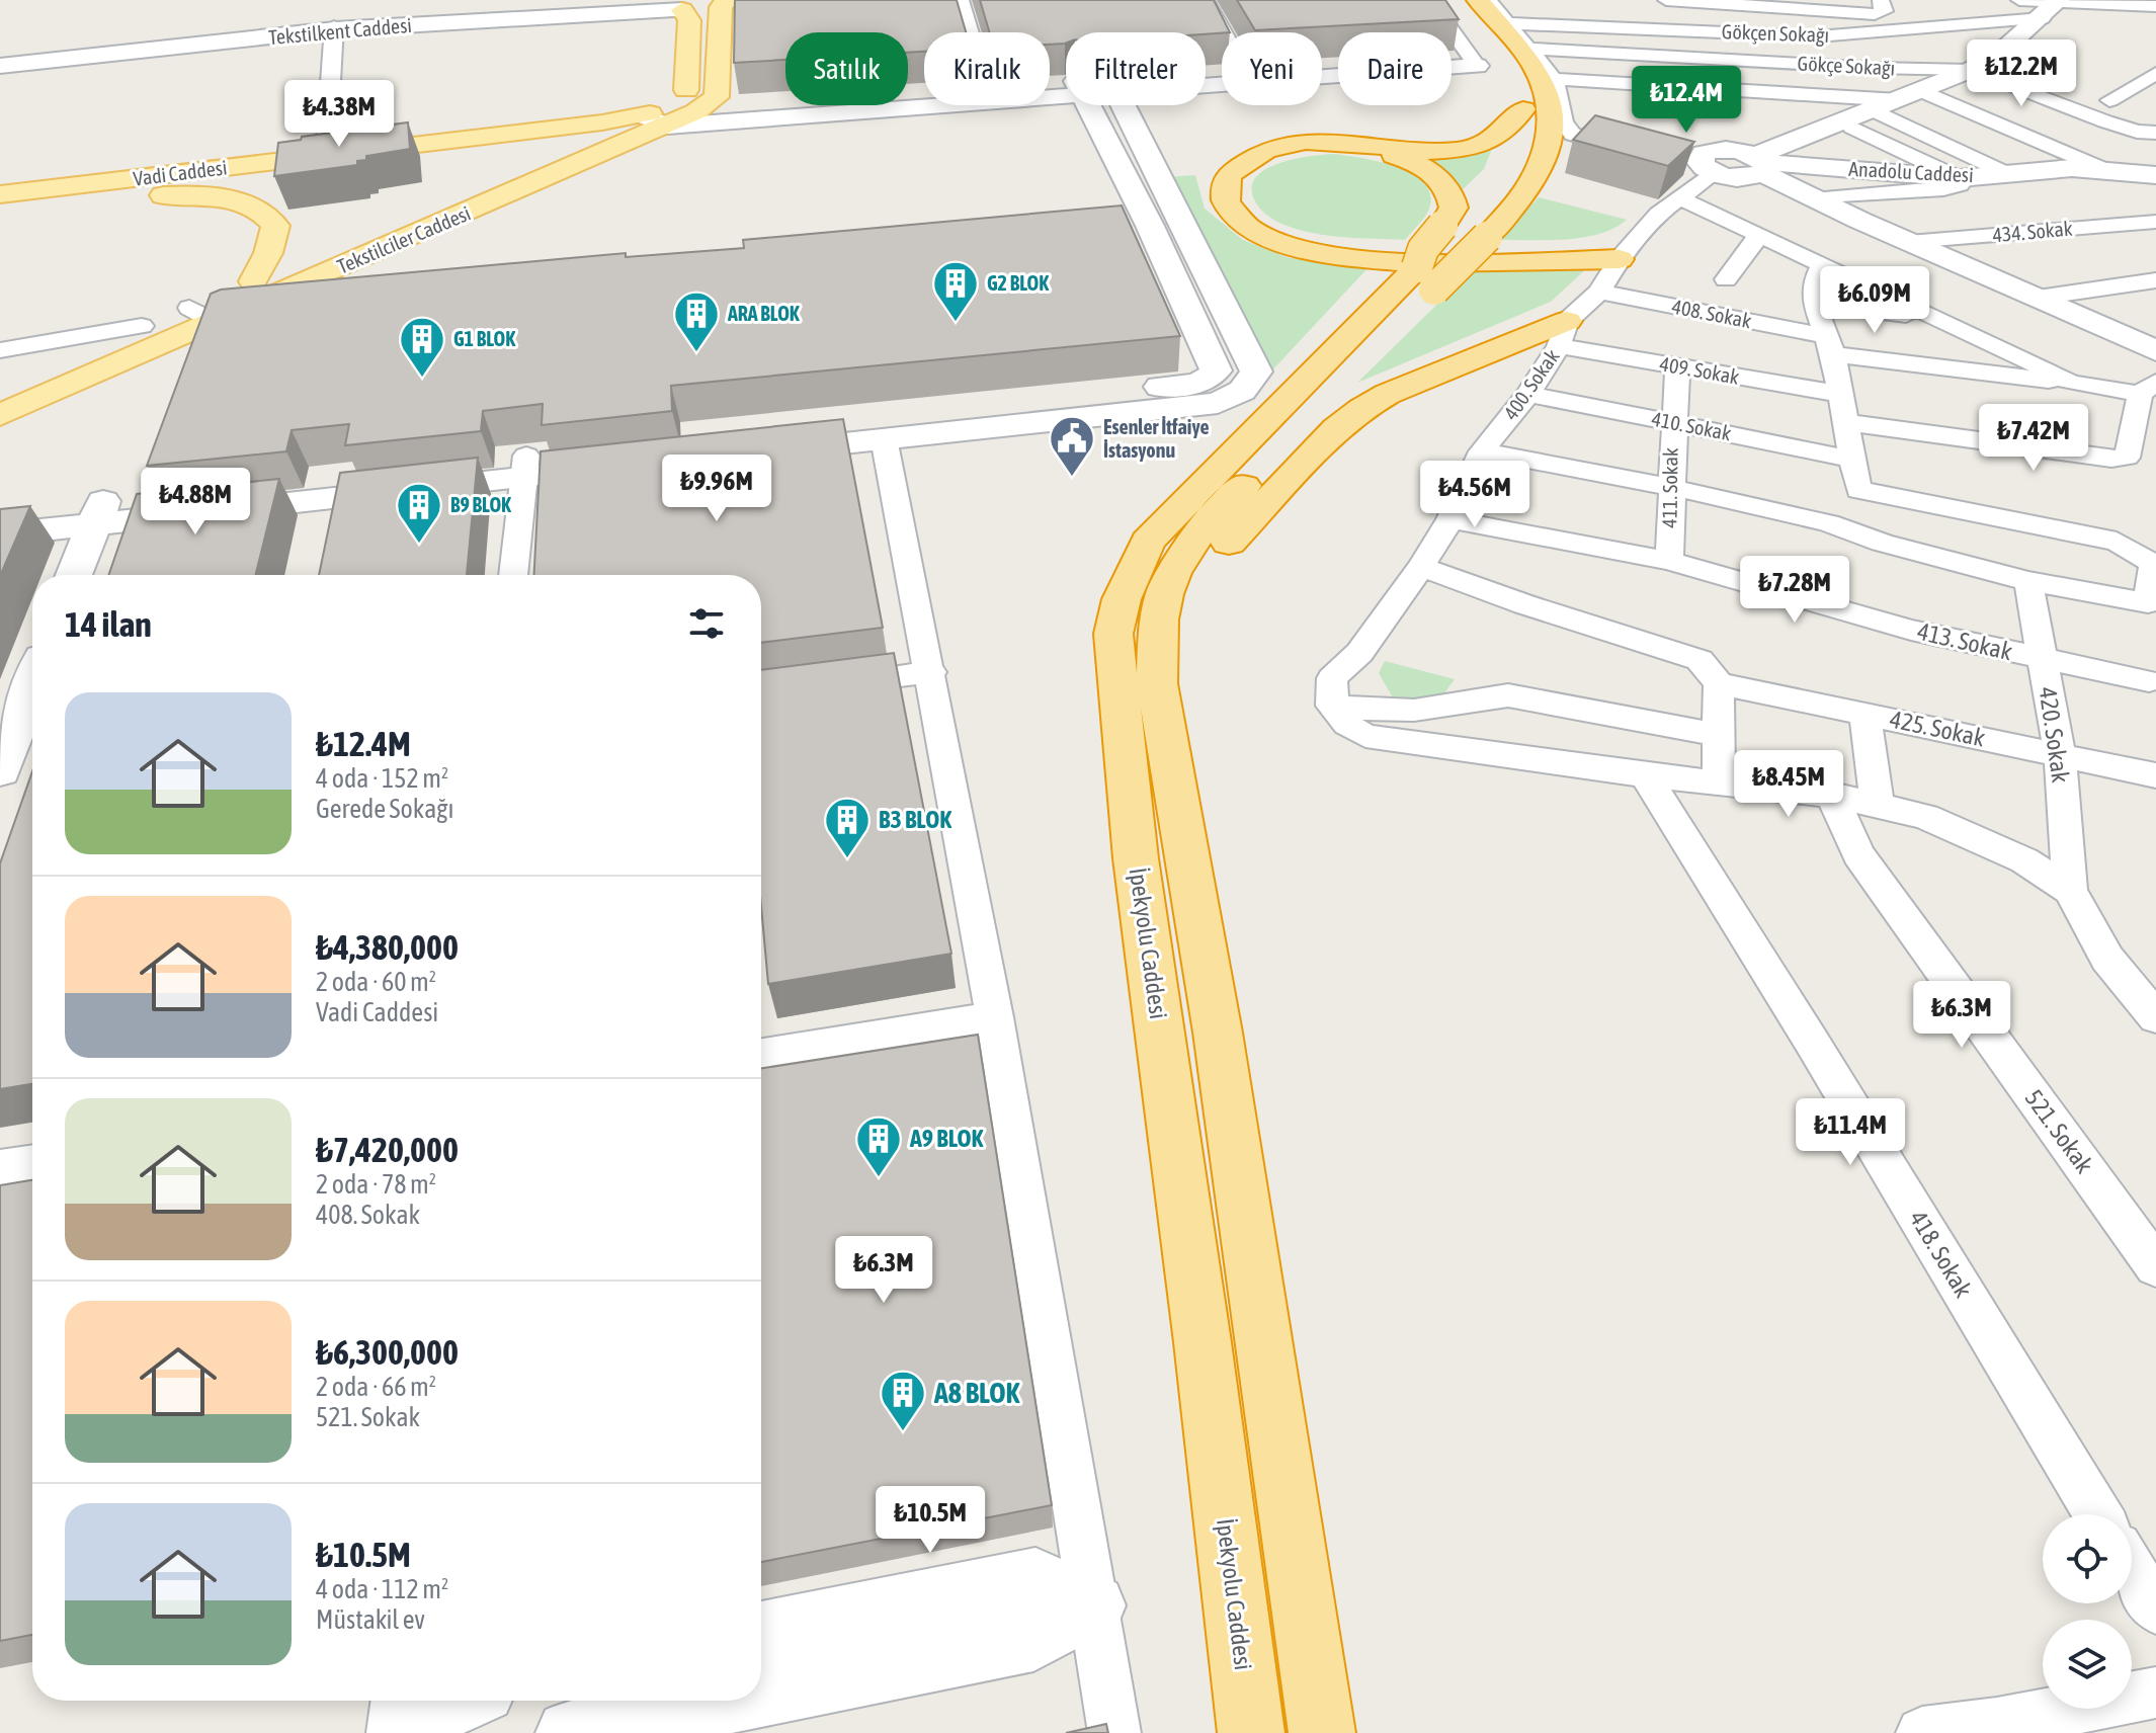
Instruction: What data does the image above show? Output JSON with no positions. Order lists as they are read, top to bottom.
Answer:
{
  "streets": {
    "highway": ["İpekyolu Caddesi"],
    "main road": ["Tekstilkent Caddesi", "Vadi Caddesi", "Tekstilciler Caddesi"],
    "street": [
      "Gökçen Sokağı",
      "Gökçe Sokağı",
      "Anadolu Caddesi",
      "434. Sokak",
      "408. Sokak",
      "409. Sokak",
      "400. Sokak",
      "410. Sokak",
      "411. Sokak",
      "413. Sokak",
      "425. Sokak",
      "420. Sokak",
      "521. Sokak",
      "418. Sokak"
    ]
  },
  "crossings": [
    ["Vadi Caddesi", "Tekstilciler Caddesi"],
    ["408. Sokak", "400. Sokak"],
    ["409. Sokak", "400. Sokak"],
    ["409. Sokak", "411. Sokak"],
    ["400. Sokak", "410. Sokak"],
    ["400. Sokak", "413. Sokak"],
    ["410. Sokak", "411. Sokak"],
    ["411. Sokak", "413. Sokak"],
    ["413. Sokak", "420. Sokak"],
    ["425. Sokak", "420. Sokak"]
  ],
  "places": {
    "building": [
      "G2 BLOK",
      "ARA BLOK",
      "G1 BLOK",
      "B9 BLOK",
      "B3 BLOK",
      "A9 BLOK",
      "A8 BLOK"
    ],
    "public building": ["Esenler İtfaiye İstasyonu"]
  },
  "page": {
    "chip": [
      "Satılık",
      "Kiralık",
      "Filtreler",
      "Yeni",
      "Daire"
    ],
    "price": [
      "₺12.2M",
      "₺12.4M",
      "₺4.38M",
      "₺6.09M",
      "₺7.42M",
      "₺9.96M",
      "₺4.56M",
      "₺4.88M",
      "₺7.28M",
      "₺8.45M",
      "₺6.3M",
      "₺11.4M",
      "₺6.3M",
      "₺10.5M"
    ],
    "heading": "14 ilan",
    "list": [
      {
        "name": "₺12.4M",
        "note": "4 oda · 152 m² · Gerede Sokağı"
      },
      {
        "name": "₺4,380,000",
        "note": "2 oda · 60 m² · Vadi Caddesi"
      },
      {
        "name": "₺7,420,000",
        "note": "2 oda · 78 m² · 408. Sokak"
      },
      {
        "name": "₺6,300,000",
        "note": "2 oda · 66 m² · 521. Sokak"
      },
      {
        "name": "₺10.5M",
        "note": "4 oda · 112 m² · Müstakil ev"
      }
    ]
  }
}
